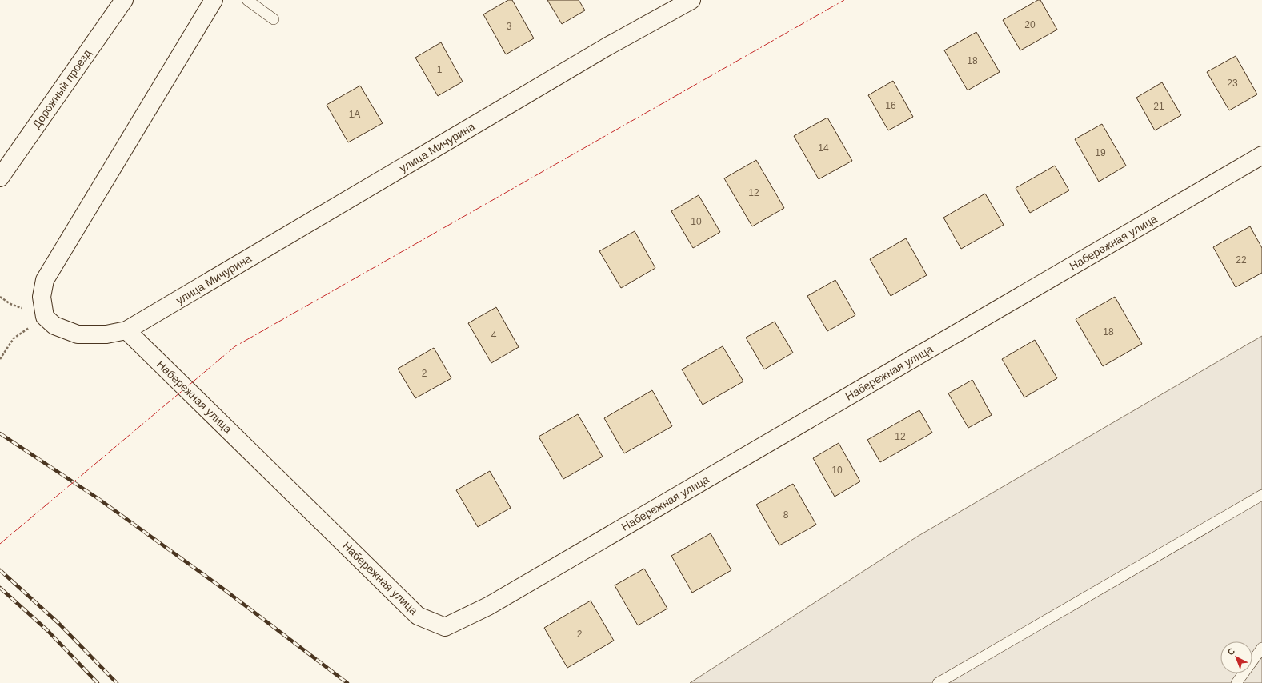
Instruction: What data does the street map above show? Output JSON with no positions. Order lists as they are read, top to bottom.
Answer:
{
  "streets": {
    "main road": ["Дорожный проезд", "улица Мичурина", "Набережная улица"]
  },
  "crossings": [
    ["улица Мичурина", "Набережная улица"]
  ],
  "house_numbers": [
    "20",
    "3",
    "18",
    "1",
    "23",
    "16",
    "21",
    "1А",
    "14",
    "19",
    "12",
    "10",
    "22",
    "18",
    "4",
    "2",
    "12",
    "10",
    "8",
    "2"
  ],
  "north": "top left"
}
